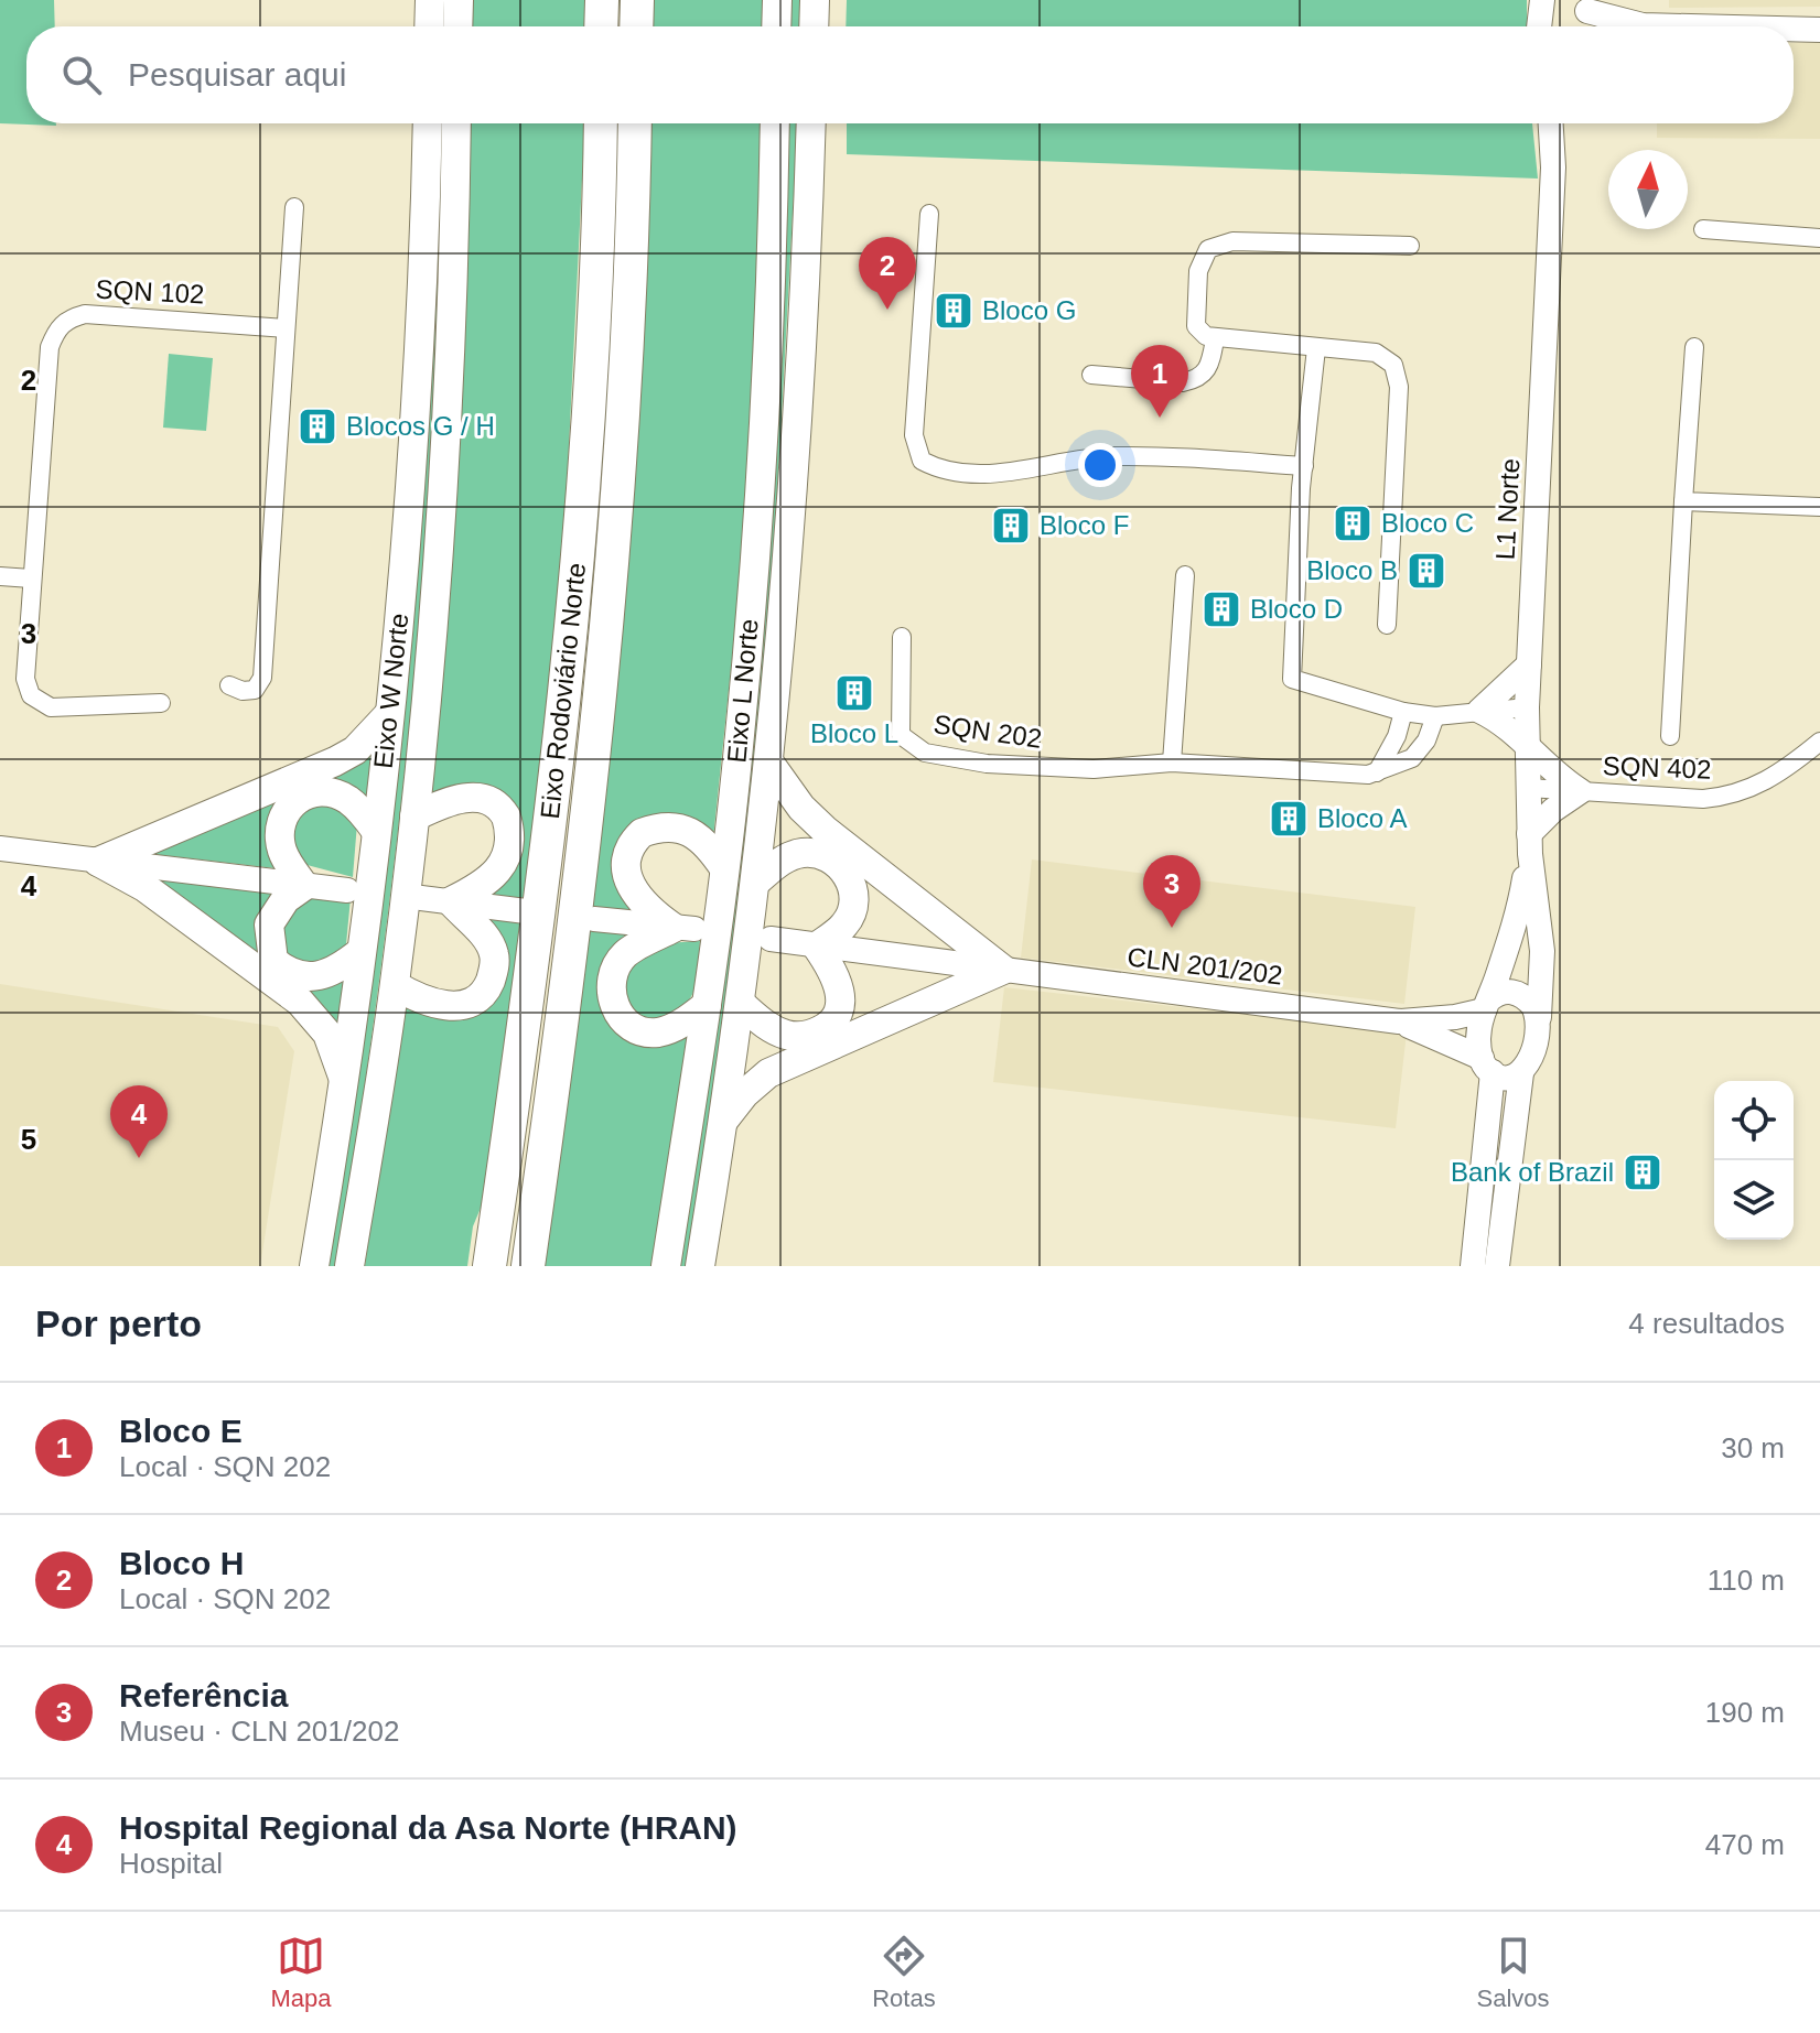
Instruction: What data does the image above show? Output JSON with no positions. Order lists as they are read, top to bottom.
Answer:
{
  "streets": {
    "highway": ["Eixo Rodoviário Norte"],
    "main road": ["Eixo W Norte", "Eixo L Norte"],
    "street": [
      "SQN 102",
      "L1 Norte",
      "SQN 202",
      "SQN 402",
      "CLN 201/202"
    ]
  },
  "crossings": [
    ["L1 Norte", "SQN 402"],
    ["L1 Norte", "CLN 201/202"]
  ],
  "places": {
    "building": [
      "Bloco G",
      "Blocos G / H",
      "Bloco C",
      "Bloco F",
      "Bloco B",
      "Bloco D",
      "Bloco L",
      "Bloco A",
      "Bank of Brazil"
    ]
  },
  "north": "top",
  "page": {
    "search": "Pesquisar aqui",
    "pins": [
      "2",
      "1",
      "3",
      "4"
    ],
    "heading": ["Por perto", "4 resultados"],
    "list": [
      {
        "mark": "1",
        "name": "Bloco E",
        "note": "Local · SQN 202",
        "value": "30 m"
      },
      {
        "mark": "2",
        "name": "Bloco H",
        "note": "Local · SQN 202",
        "value": "110 m"
      },
      {
        "mark": "3",
        "name": "Referência",
        "note": "Museu · CLN 201/202",
        "value": "190 m"
      },
      {
        "mark": "4",
        "name": "Hospital Regional da Asa Norte (HRAN)",
        "note": "Hospital",
        "value": "470 m"
      }
    ],
    "nav": ["Mapa", "Rotas", "Salvos"]
  },
  "grid": {
    "rows": [
      "2",
      "3",
      "4",
      "5"
    ]
  }
}
